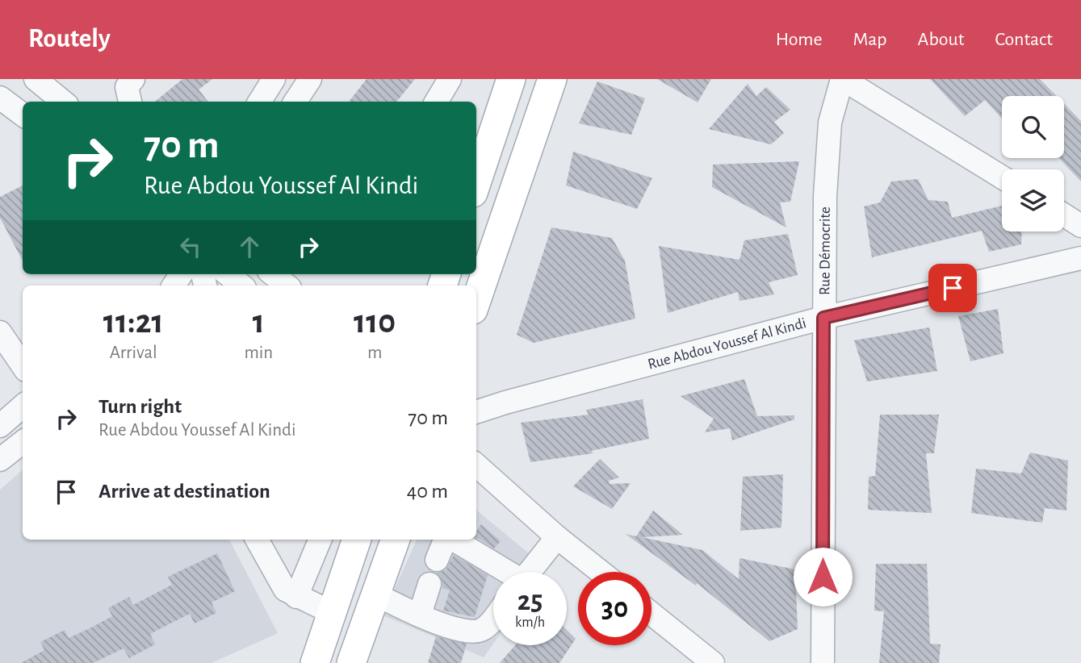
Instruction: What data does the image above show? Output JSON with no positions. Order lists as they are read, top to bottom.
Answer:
{
  "streets": {
    "street": ["Rue Démocrite", "Rue Abdou Youssef Al Kindi"]
  },
  "crossings": [
    ["Rue Démocrite", "Rue Abdou Youssef Al Kindi"]
  ],
  "page": {
    "header": "Routely",
    "nav": [
      "Home",
      "Map",
      "About",
      "Contact"
    ],
    "turn": ["70 m", "Rue Abdou Youssef Al Kindi"],
    "eta": [
      "11:21",
      "Arrival",
      "1",
      "min",
      "110",
      "m"
    ],
    "list": [
      {
        "name": "Turn right",
        "note": "Rue Abdou Youssef Al Kindi",
        "value": "70 m"
      },
      {
        "name": "Arrive at destination",
        "value": "40 m"
      }
    ],
    "speed": "25 km/h",
    "limit": "30"
  }
}
